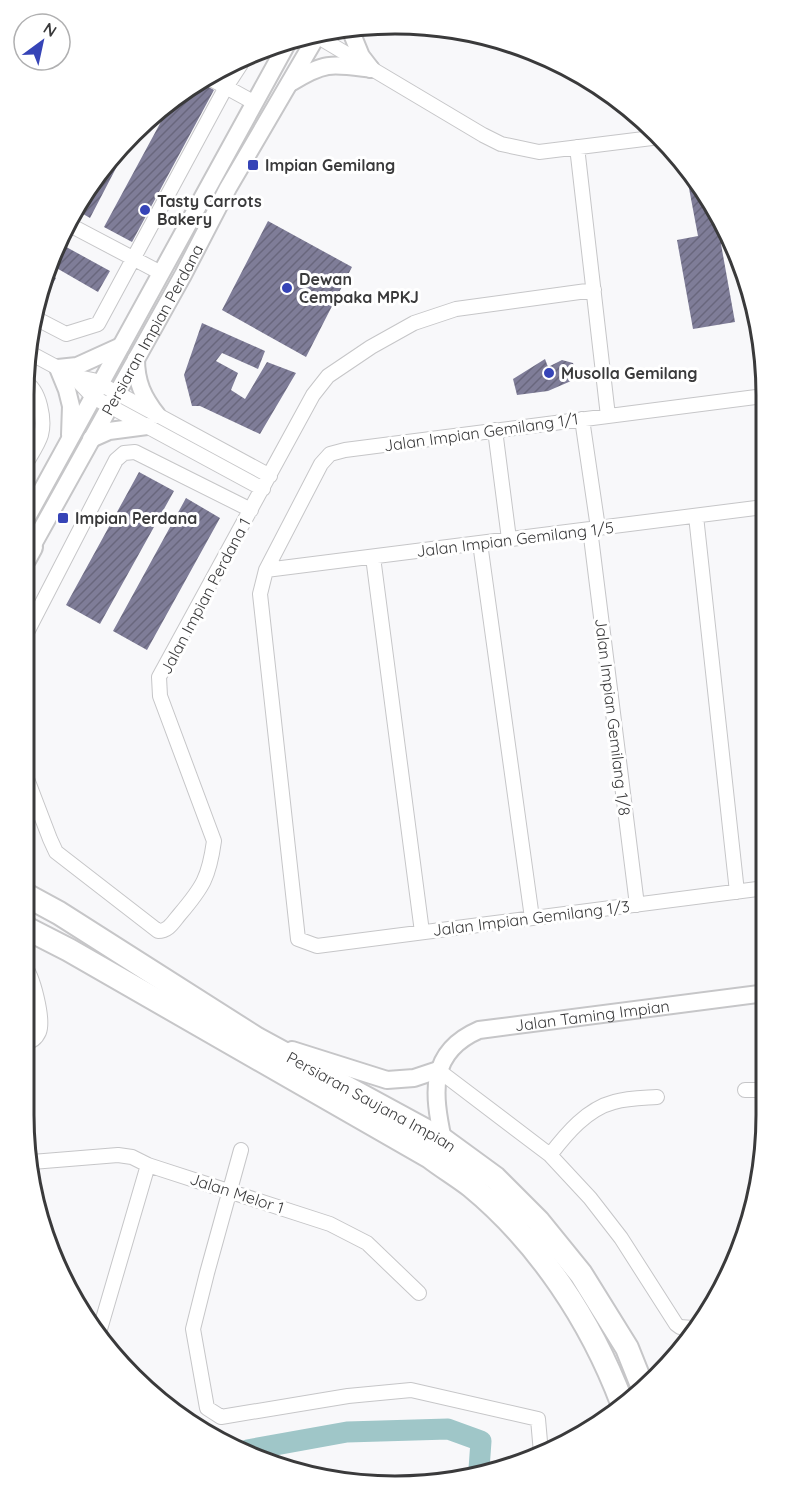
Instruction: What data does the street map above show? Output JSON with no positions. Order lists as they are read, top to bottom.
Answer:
{
  "streets": {
    "highway": ["Persiaran Saujana Impian"],
    "street": [
      "Persiaran Impian Perdana",
      "Jalan Impian Gemilang 1/1",
      "Jalan Impian Gemilang 1/5",
      "Jalan Impian Perdana 1",
      "Jalan Impian Gemilang 1/8",
      "Jalan Impian Gemilang 1/3",
      "Jalan Taming Impian",
      "Jalan Melor 1"
    ]
  },
  "crossings": [
    ["Jalan Impian Gemilang 1/1", "Jalan Impian Gemilang 1/5"],
    ["Jalan Impian Gemilang 1/1", "Jalan Impian Gemilang 1/8"],
    ["Jalan Impian Gemilang 1/1", "Jalan Impian Gemilang 1/3"],
    ["Jalan Impian Gemilang 1/5", "Jalan Impian Gemilang 1/8"],
    ["Jalan Impian Gemilang 1/5", "Jalan Impian Gemilang 1/3"],
    ["Jalan Impian Gemilang 1/8", "Jalan Impian Gemilang 1/3"]
  ],
  "places": {
    "transit": ["Impian Gemilang", "Impian Perdana"],
    "other": ["Tasty Carrots Bakery", "Dewan Cempaka MPKJ", "Musolla Gemilang"]
  },
  "north": "top right"
}
